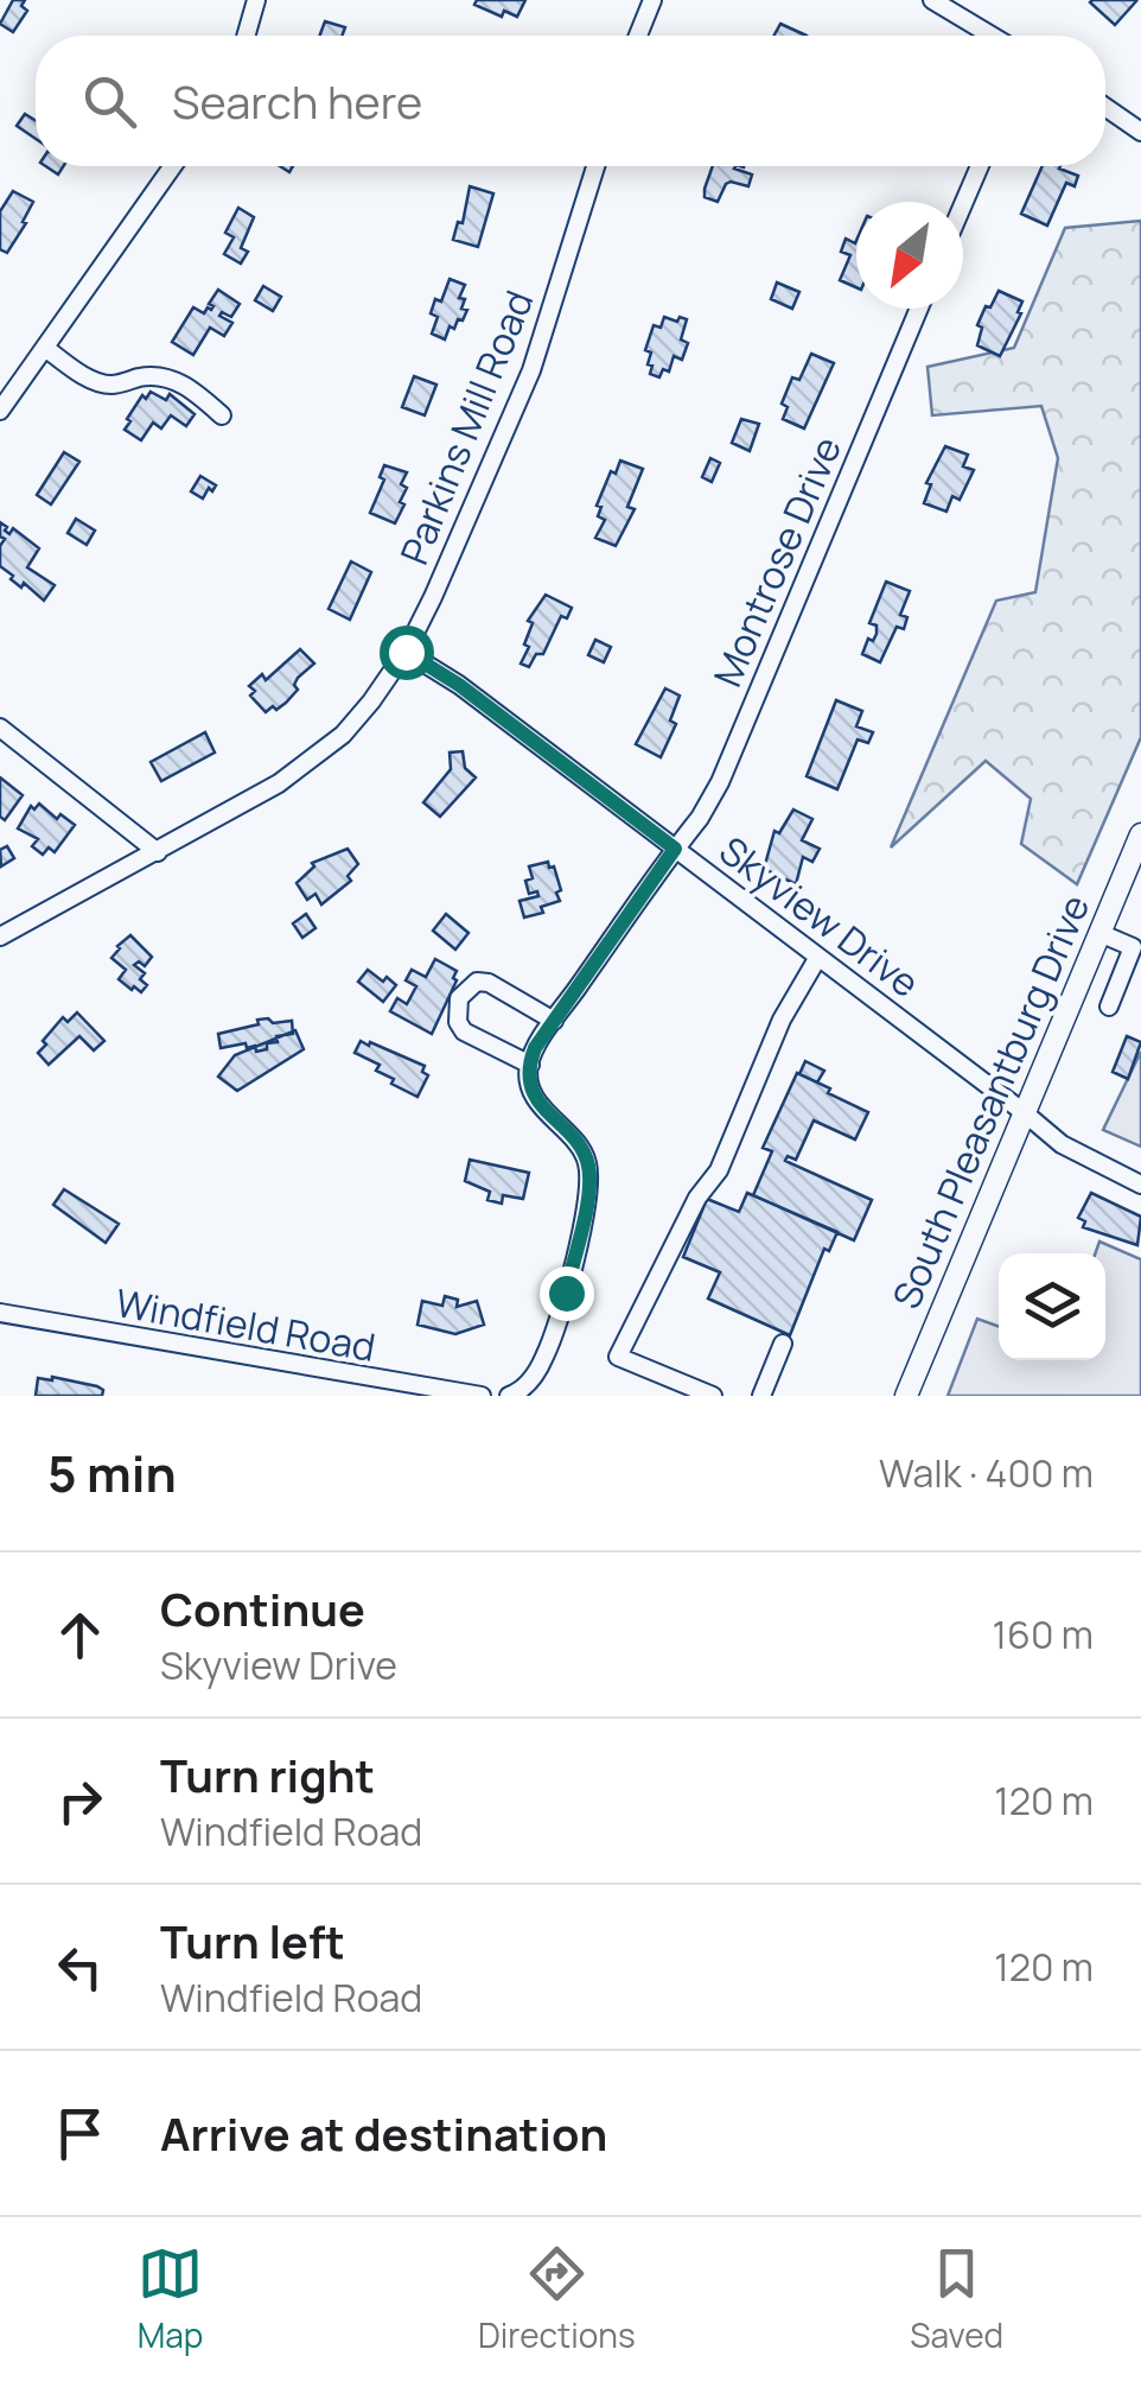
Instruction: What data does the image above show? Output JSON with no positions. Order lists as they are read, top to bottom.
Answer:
{
  "streets": {
    "main road": ["South Pleasantburg Drive"],
    "street": [
      "Parkins Mill Road",
      "Montrose Drive",
      "Skyview Drive",
      "Windfield Road"
    ]
  },
  "crossings": [
    ["Parkins Mill Road", "Skyview Drive"],
    ["Montrose Drive", "Skyview Drive"],
    ["Skyview Drive", "South Pleasantburg Drive"]
  ],
  "north": "bottom left",
  "page": {
    "search": "Search here",
    "heading": ["5 min", "Walk · 400 m"],
    "list": [
      ["Continue", "Skyview Drive", "160 m"],
      ["Turn right", "Windfield Road", "120 m"],
      ["Turn left", "Windfield Road", "120 m"],
      "Arrive at destination"
    ],
    "nav": ["Map", "Directions", "Saved"]
  }
}
